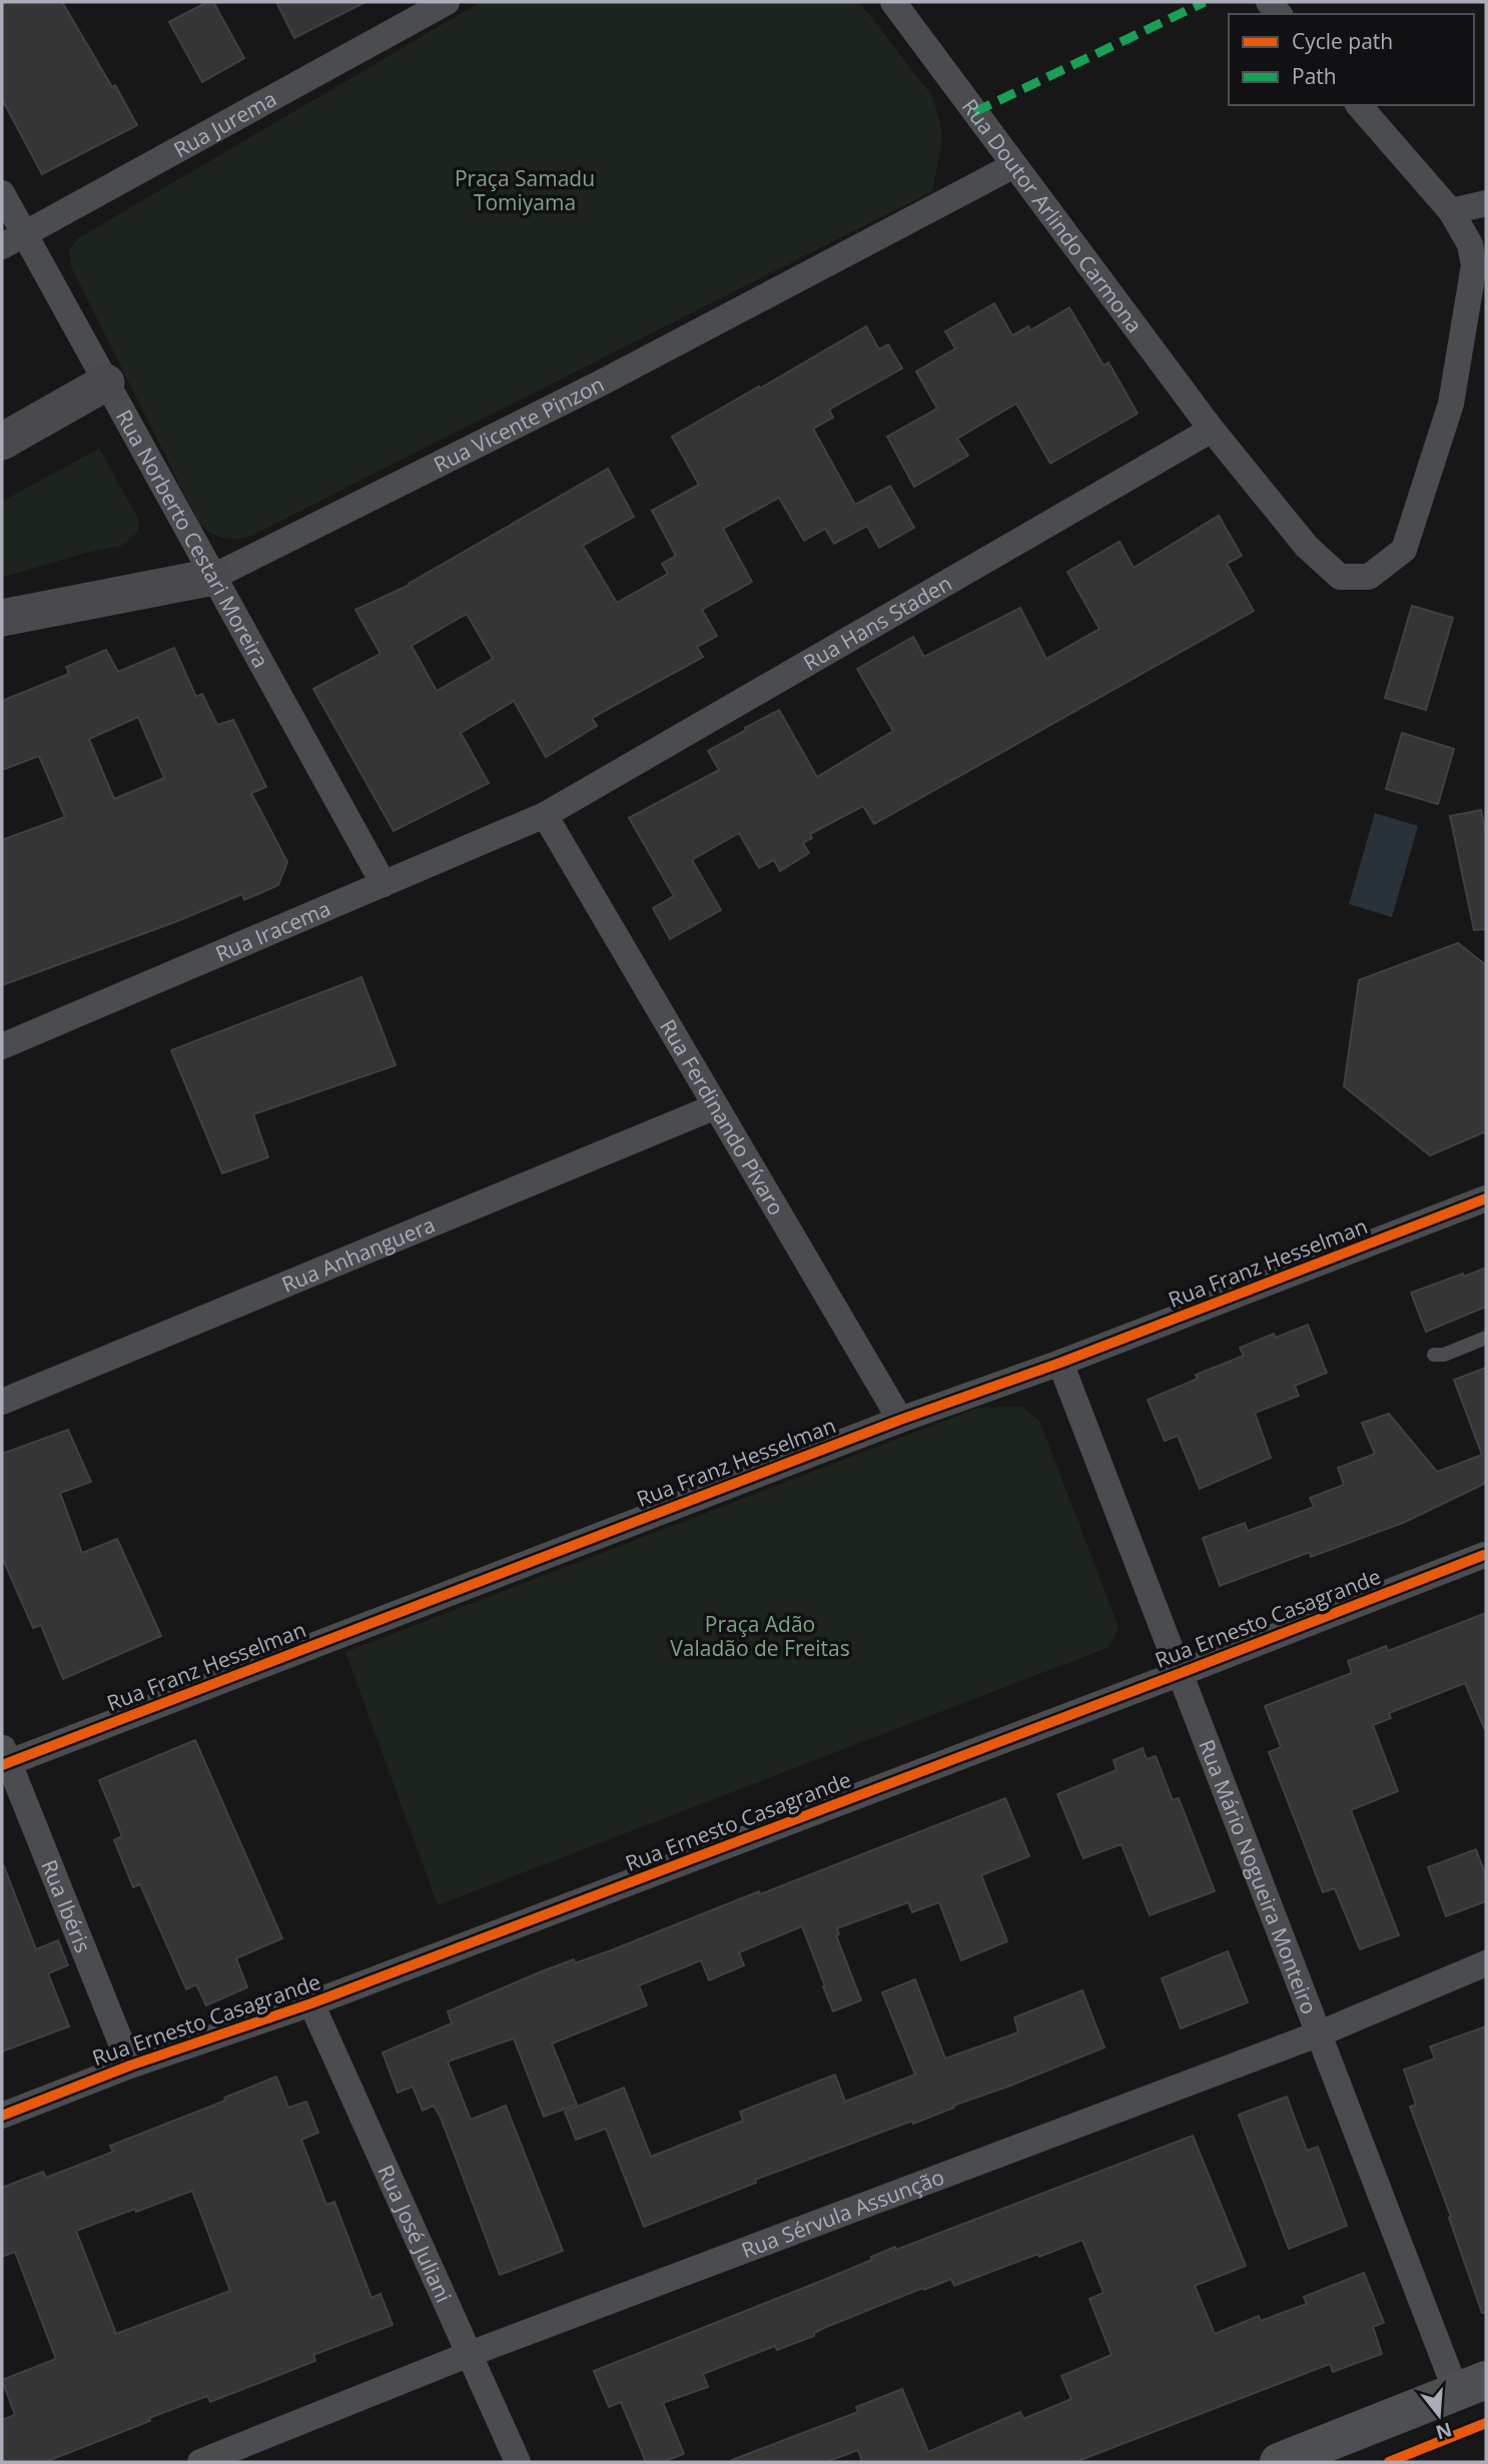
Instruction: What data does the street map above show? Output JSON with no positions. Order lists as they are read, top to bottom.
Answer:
{
  "streets": {
    "street": [
      "Rua Jurema",
      "Rua Doutor Arlindo Carmona",
      "Rua Vicente Pinzon",
      "Rua Norberto Cestari Moreira",
      "Rua Hans Staden",
      "Rua Iracema",
      "Rua Ferdinando Pívaro",
      "Rua Anhanguera",
      "Rua Franz Hesselman",
      "Rua Ernesto Casagrande",
      "Rua Mário Nogueira Monteiro",
      "Rua Ibéris",
      "Rua Sérvula Assunção",
      "Rua José Juliani"
    ]
  },
  "crossings": [
    ["Rua Jurema", "Rua Norberto Cestari Moreira"],
    ["Rua Doutor Arlindo Carmona", "Rua Vicente Pinzon"],
    ["Rua Doutor Arlindo Carmona", "Rua Hans Staden"],
    ["Rua Vicente Pinzon", "Rua Norberto Cestari Moreira"],
    ["Rua Norberto Cestari Moreira", "Rua Iracema"],
    ["Rua Hans Staden", "Rua Iracema"],
    ["Rua Hans Staden", "Rua Ferdinando Pívaro"],
    ["Rua Iracema", "Rua Ferdinando Pívaro"],
    ["Rua Ferdinando Pívaro", "Rua Anhanguera"],
    ["Rua Ferdinando Pívaro", "Rua Franz Hesselman"],
    ["Rua Franz Hesselman", "Rua Mário Nogueira Monteiro"],
    ["Rua Franz Hesselman", "Rua Ibéris"],
    ["Rua Ernesto Casagrande", "Rua Mário Nogueira Monteiro"],
    ["Rua Ernesto Casagrande", "Rua Ibéris"],
    ["Rua Ernesto Casagrande", "Rua José Juliani"],
    ["Rua Mário Nogueira Monteiro", "Rua Sérvula Assunção"],
    ["Rua Sérvula Assunção", "Rua José Juliani"]
  ],
  "parks": ["Praça Samadu Tomiyama", "Praça Adão Valadão de Freitas"],
  "legend": ["Cycle path", "Path"],
  "north": "bottom"
}
